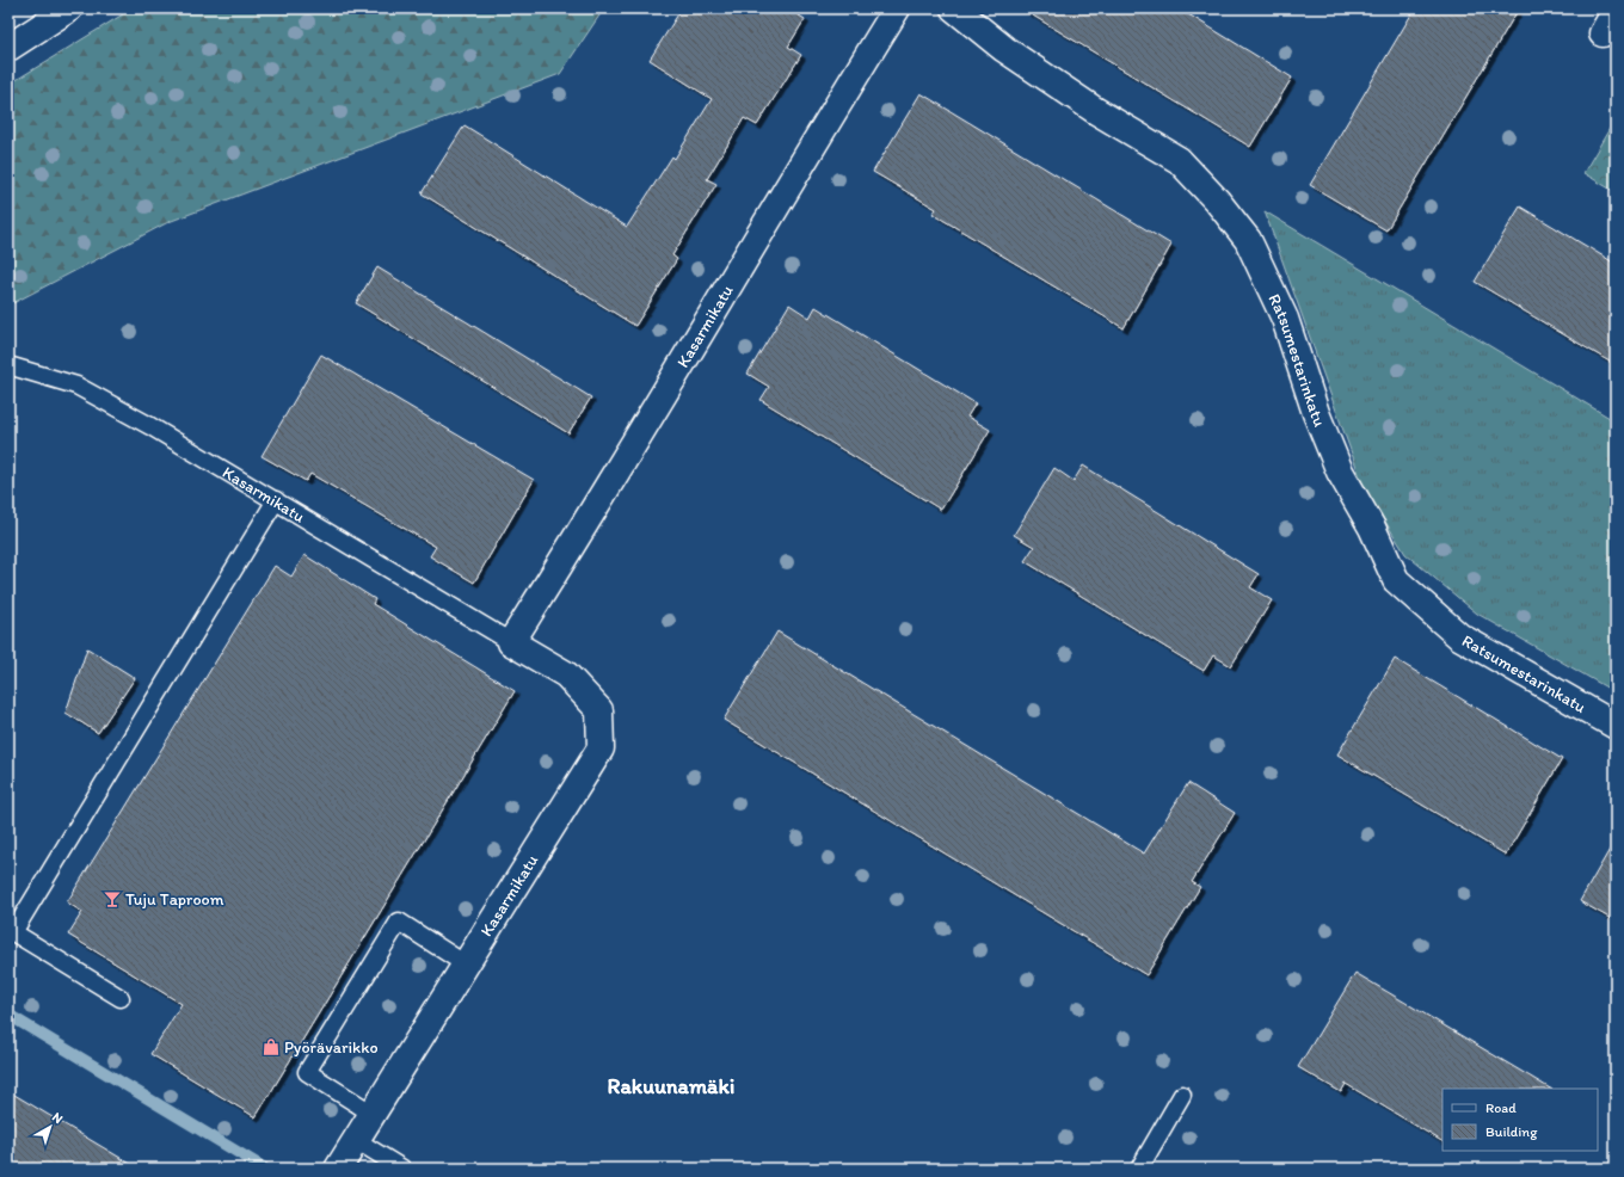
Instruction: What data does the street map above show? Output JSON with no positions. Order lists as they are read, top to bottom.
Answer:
{
  "streets": {
    "street": ["Kasarmikatu", "Ratsumestarinkatu"]
  },
  "districts": ["Rakuunamäki"],
  "places": {
    "bar": ["Tuju Taproom"],
    "shop": ["Pyörävarikko"]
  },
  "legend": ["Road", "Building"],
  "north": "top right"
}
